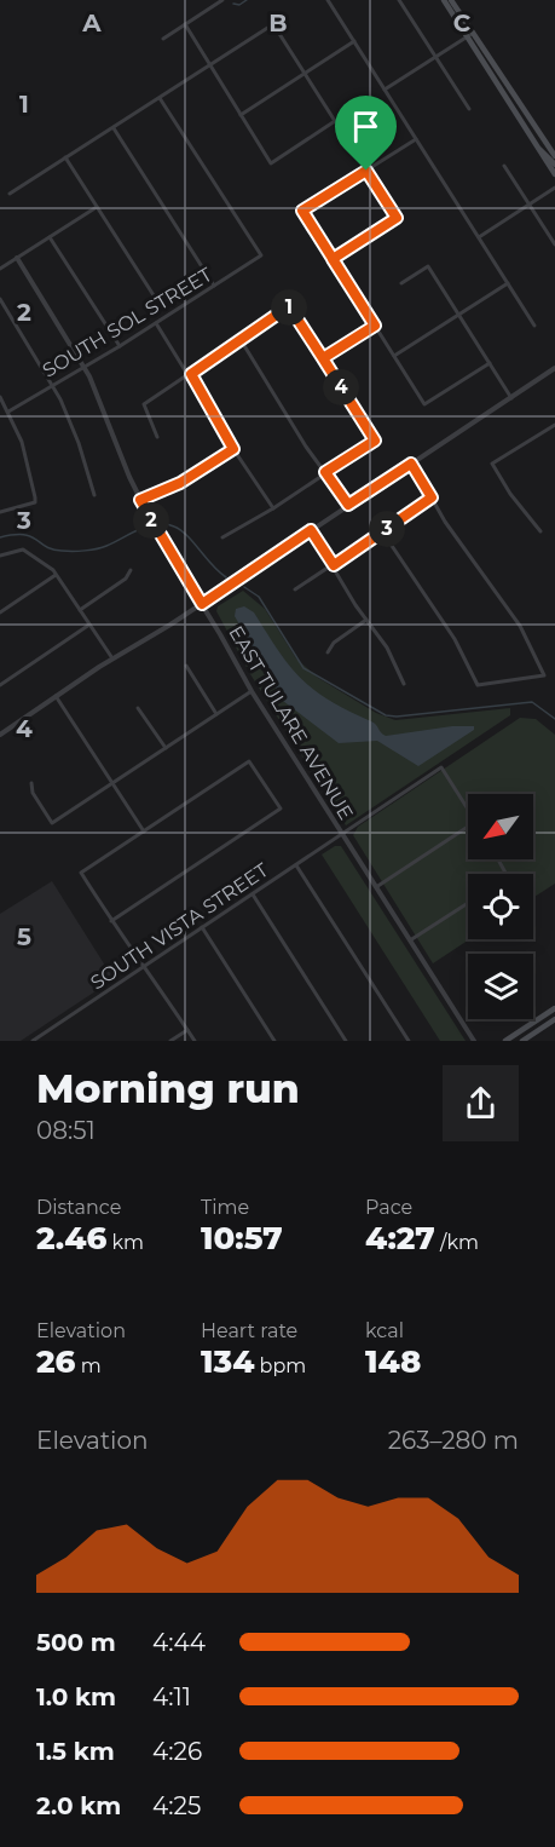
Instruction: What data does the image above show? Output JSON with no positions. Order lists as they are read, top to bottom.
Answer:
{
  "streets": {
    "street": ["SOUTH SOL STREET", "EAST TULARE AVENUE", "SOUTH VISTA STREET"]
  },
  "crossings": [
    ["SOUTH SOL STREET", "EAST TULARE AVENUE"],
    ["EAST TULARE AVENUE", "SOUTH VISTA STREET"]
  ],
  "north": "bottom left",
  "page": {
    "pins": [
      "1",
      "4",
      "2",
      "3"
    ],
    "heading": ["Morning run", "08:51"],
    "stats": [
      ["Distance", "2.46 km"],
      ["Time", "10:57"],
      ["Pace", "4:27 /km"],
      ["Elevation", "26 m"],
      ["Heart rate", "134 bpm"],
      ["kcal", "148"]
    ],
    "chart": ["Elevation", "263–280 m"],
    "list": [
      {
        "name": "500 m",
        "note": "4:44"
      },
      {
        "name": "1.0 km",
        "note": "4:11"
      },
      {
        "name": "1.5 km",
        "note": "4:26"
      },
      {
        "name": "2.0 km",
        "note": "4:25"
      }
    ]
  },
  "grid": {
    "columns": ["A", "B", "C"],
    "rows": [
      "1",
      "2",
      "3",
      "4",
      "5"
    ]
  }
}
